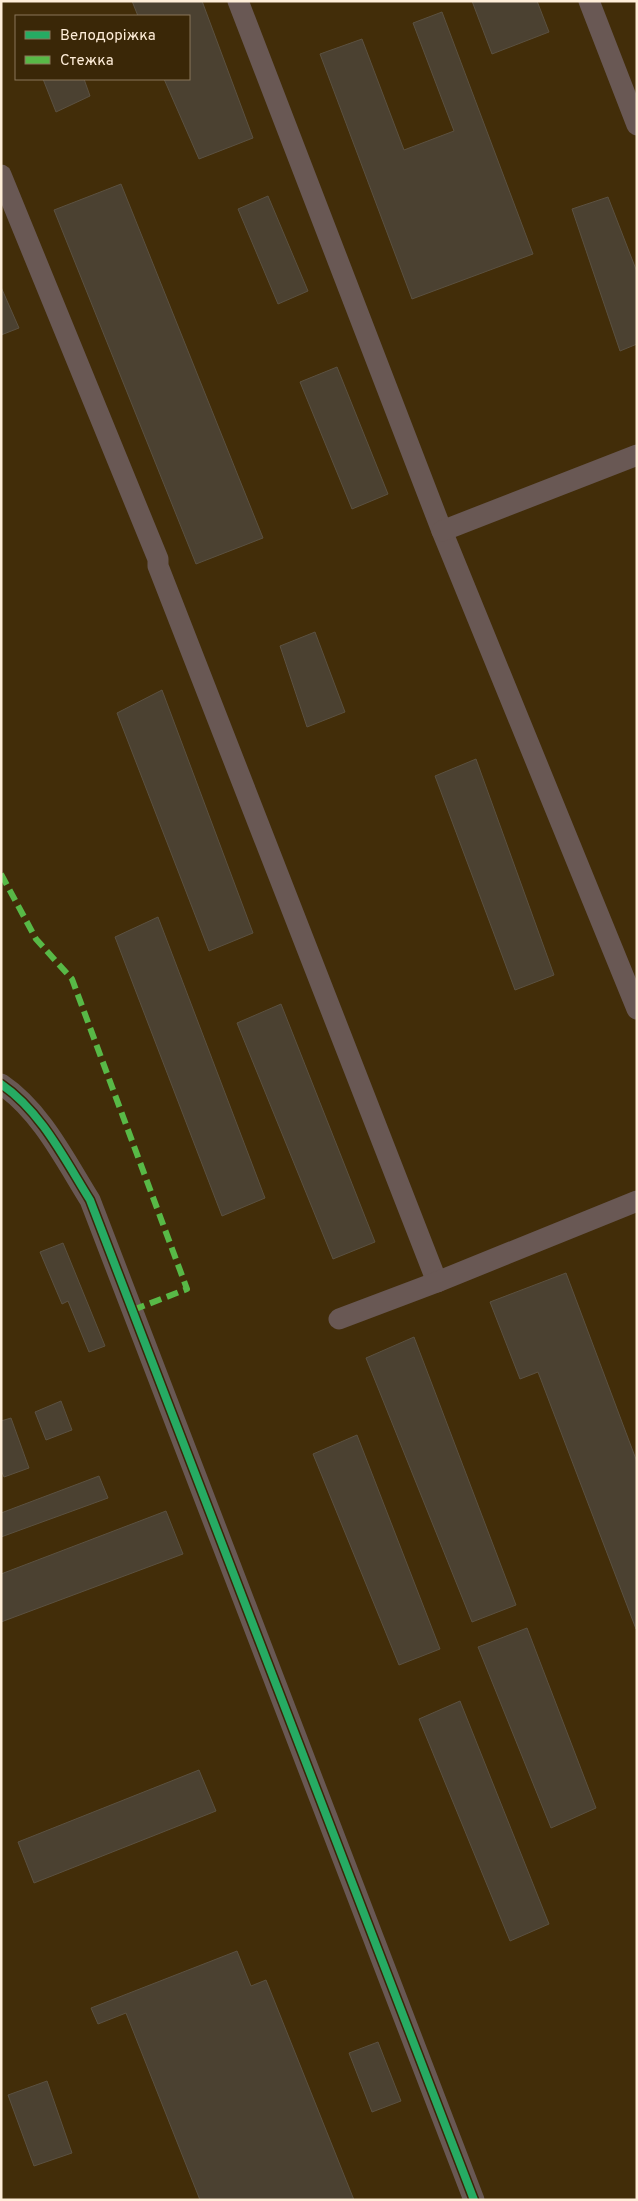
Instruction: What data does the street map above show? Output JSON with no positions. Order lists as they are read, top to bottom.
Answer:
{
  "legend": ["Велодоріжка", "Стежка"]
}
